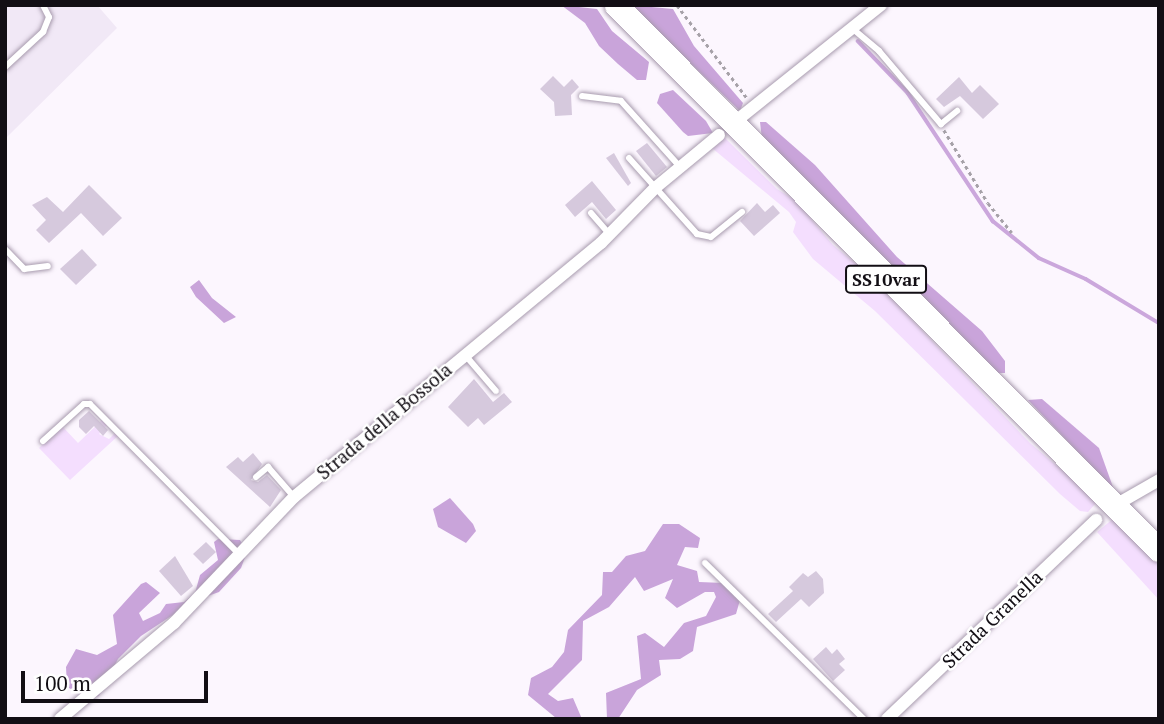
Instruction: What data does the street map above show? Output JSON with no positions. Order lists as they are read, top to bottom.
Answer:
{
  "streets": {
    "highway": ["SS10var"],
    "street": ["Strada della Bossola", "Strada Granella"]
  },
  "scale_bar": "100 m"
}
